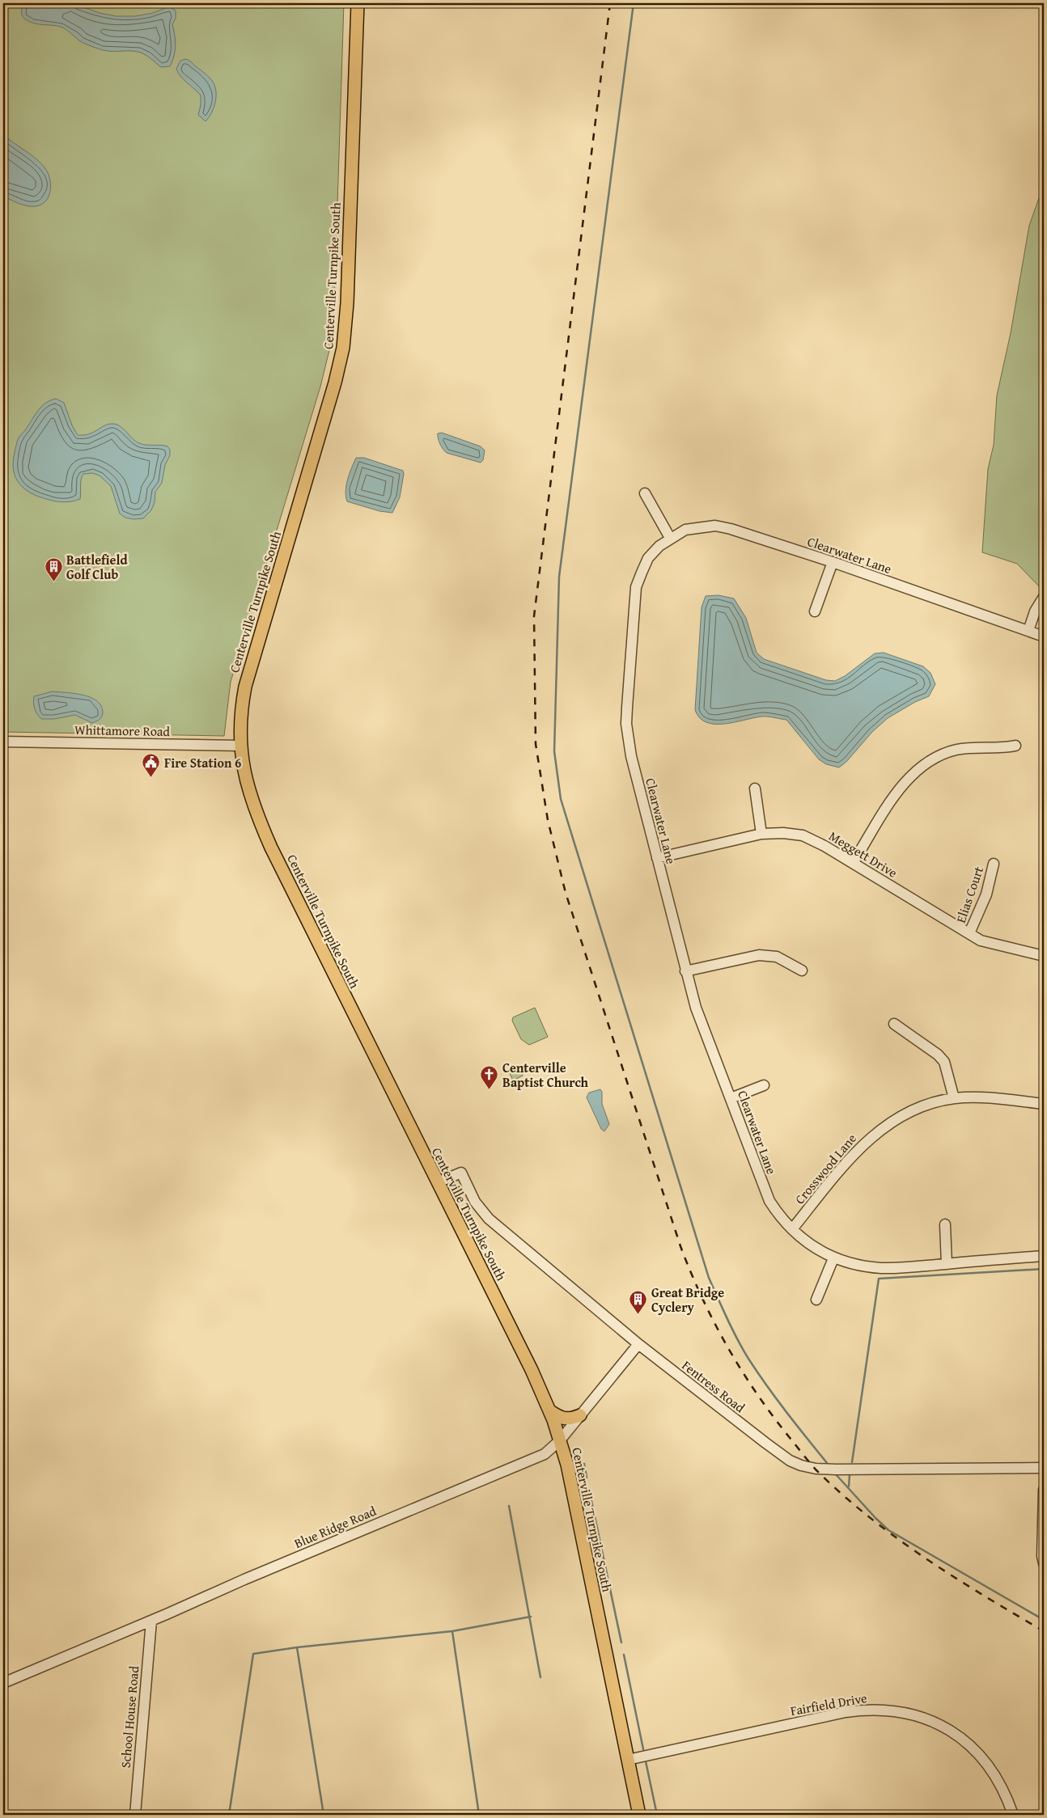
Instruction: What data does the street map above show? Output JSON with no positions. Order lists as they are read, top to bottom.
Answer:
{
  "streets": {
    "main road": ["Centerville Turnpike South"],
    "street": [
      "Clearwater Lane",
      "Whittamore Road",
      "Meggett Drive",
      "Elias Court",
      "Crosswood Lane",
      "Fentress Road",
      "Blue Ridge Road",
      "Fairfield Drive",
      "School House Road"
    ]
  },
  "crossings": [
    ["Centerville Turnpike South", "Whittamore Road"],
    ["Centerville Turnpike South", "Fentress Road"],
    ["Centerville Turnpike South", "Blue Ridge Road"],
    ["Centerville Turnpike South", "Fairfield Drive"],
    ["Clearwater Lane", "Meggett Drive"],
    ["Clearwater Lane", "Crosswood Lane"],
    ["Meggett Drive", "Elias Court"],
    ["Fentress Road", "Blue Ridge Road"],
    ["Blue Ridge Road", "School House Road"]
  ],
  "places": {
    "building": ["Battlefield Golf Club", "Great Bridge Cyclery"],
    "public building": ["Fire Station 6"],
    "church": ["Centerville Baptist Church"]
  }
}
